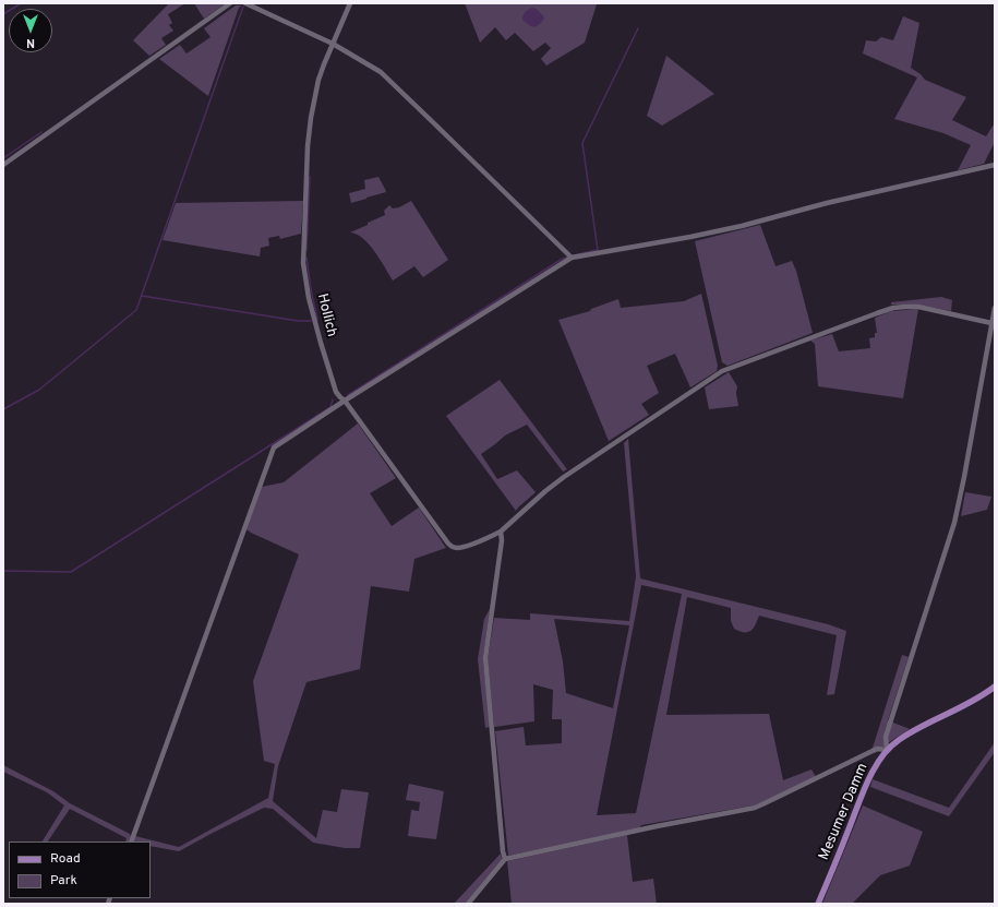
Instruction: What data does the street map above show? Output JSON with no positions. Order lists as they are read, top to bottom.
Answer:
{
  "streets": {
    "main road": ["Mesumer Damm"],
    "street": ["Hollich"]
  },
  "legend": ["Road", "Park"],
  "north": "bottom"
}
